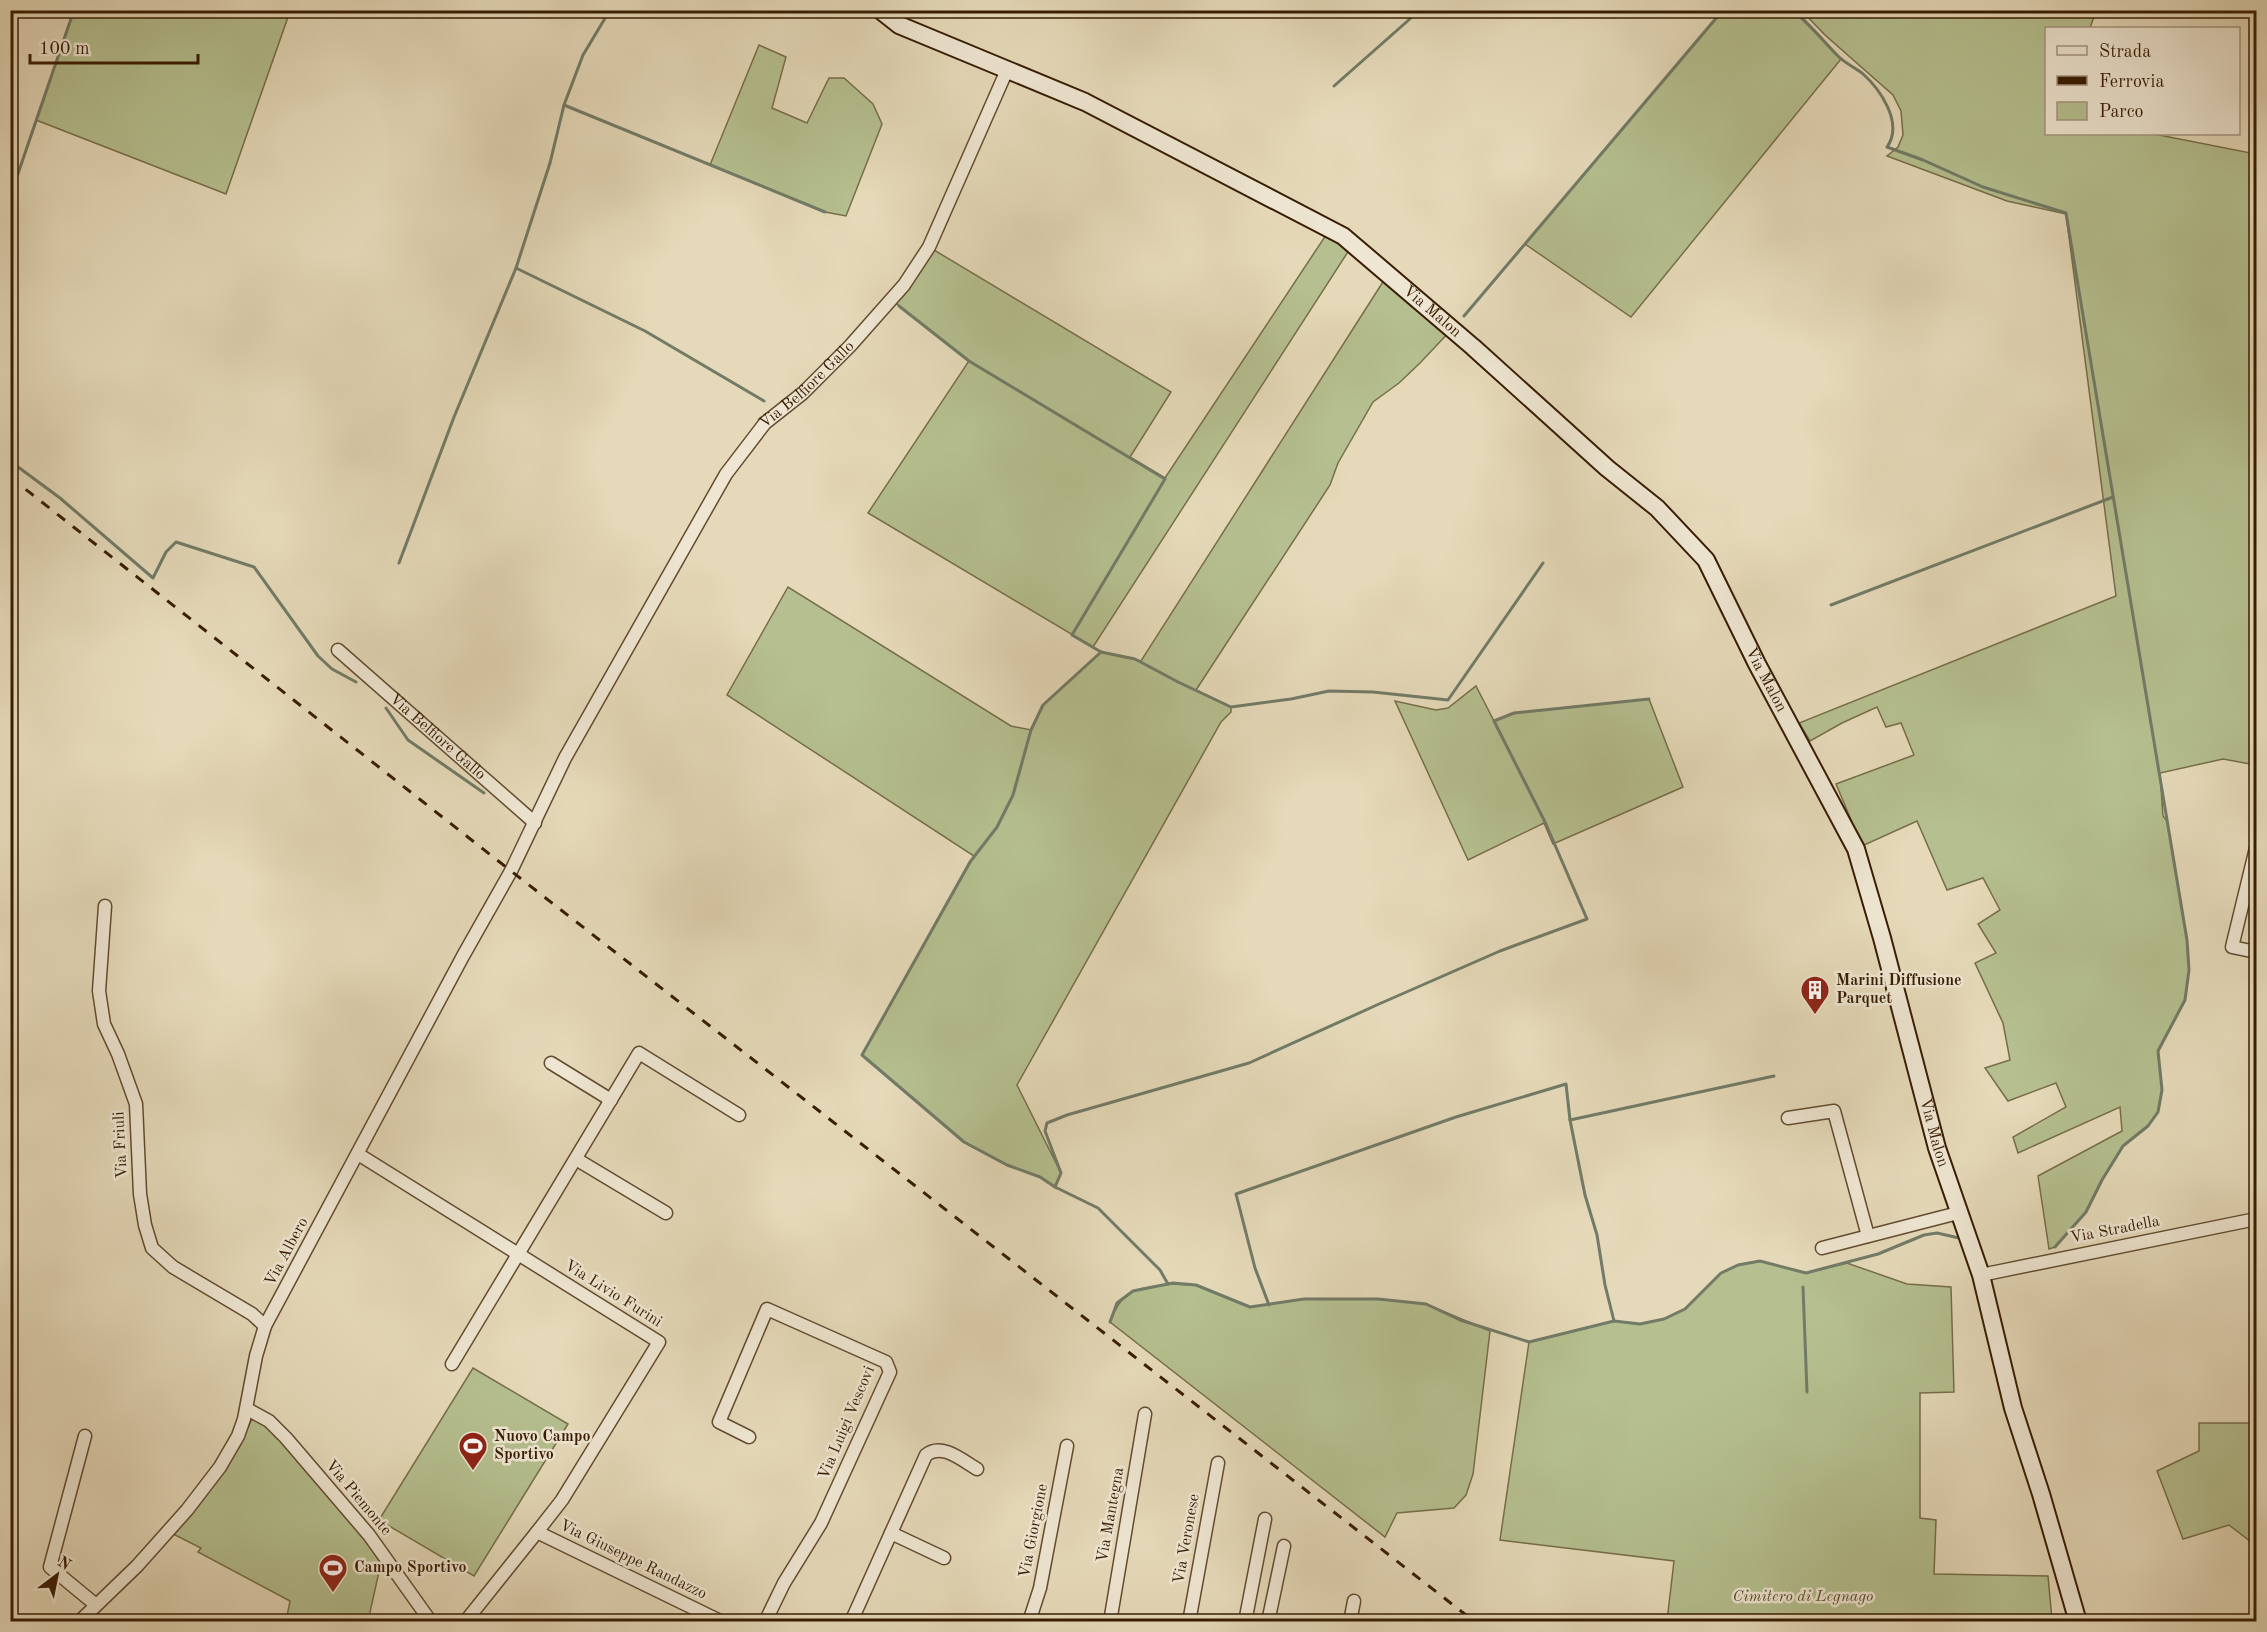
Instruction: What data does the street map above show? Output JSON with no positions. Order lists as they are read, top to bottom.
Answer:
{
  "streets": {
    "street": [
      "Via Malon",
      "Via Belfiore Gallo",
      "Via Friuli",
      "Via Stradella",
      "Via Albero",
      "Via Livio Furini",
      "Via Luigi Vescovi",
      "Via Piemonte",
      "Via Mantegna",
      "Via Giorgione",
      "Via Veronese",
      "Via Giuseppe Randazzo"
    ]
  },
  "crossings": [
    ["Via Malon", "Via Belfiore Gallo"],
    ["Via Malon", "Via Stradella"],
    ["Via Belfiore Gallo", "Via Albero"],
    ["Via Friuli", "Via Albero"],
    ["Via Albero", "Via Livio Furini"],
    ["Via Albero", "Via Piemonte"],
    ["Via Livio Furini", "Via Giuseppe Randazzo"]
  ],
  "parks": ["Cimitero di Legnago"],
  "places": {
    "building": ["Marini Diffusione Parquet"],
    "sports": ["Nuovo Campo Sportivo", "Campo Sportivo"]
  },
  "legend": ["Strada", "Ferrovia", "Parco"],
  "scale_bar": "100 m",
  "north": "top right"
}
